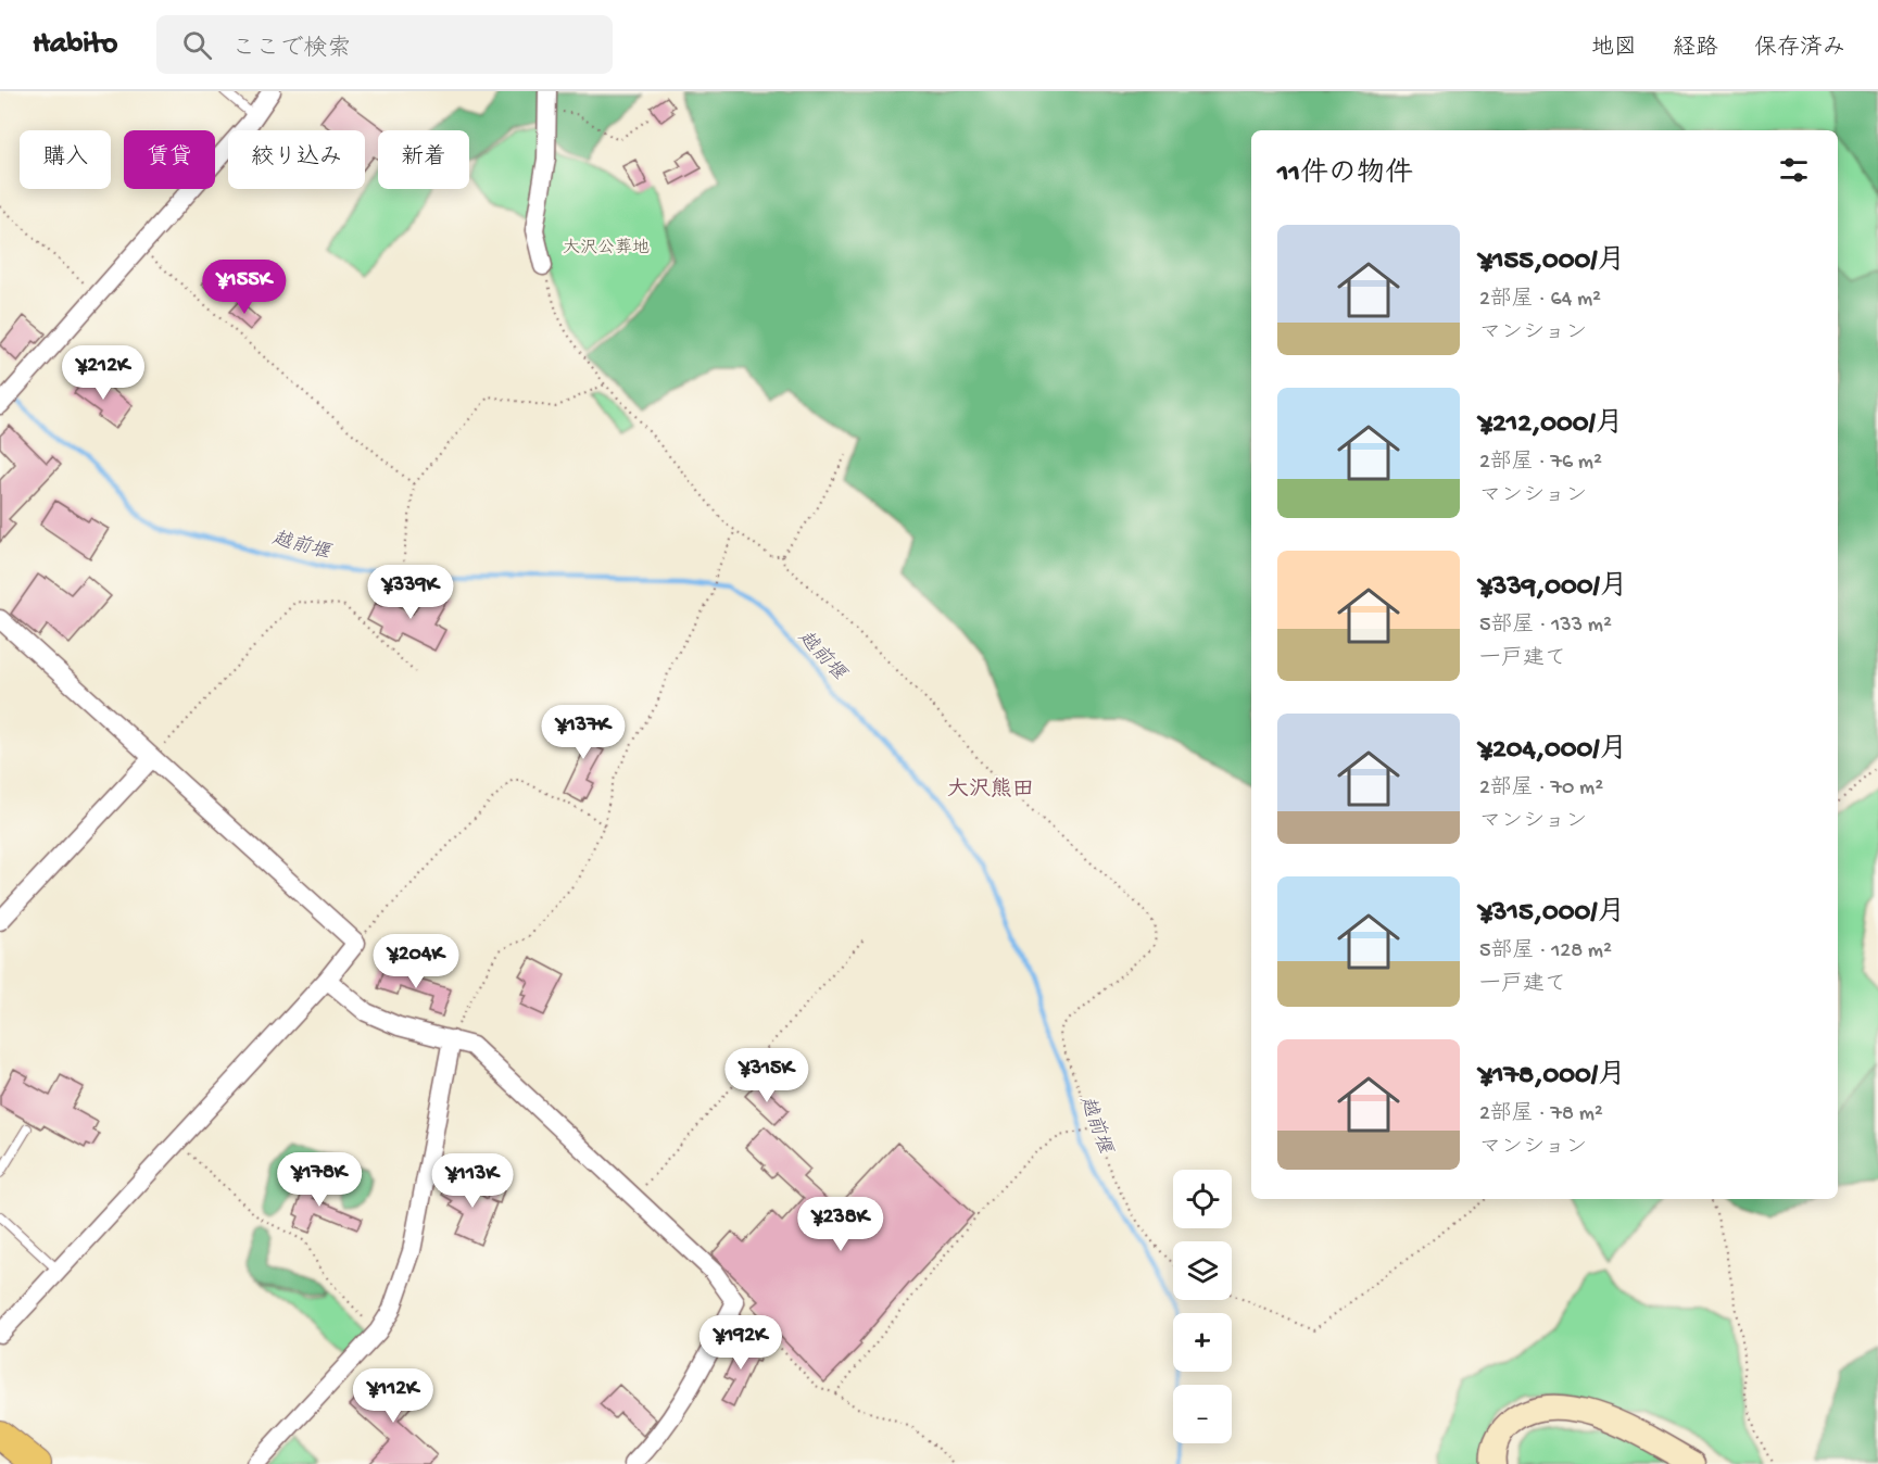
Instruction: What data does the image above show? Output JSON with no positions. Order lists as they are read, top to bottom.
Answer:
{
  "districts": ["大沢熊田"],
  "water": ["越前堰"],
  "parks": ["大沢公葬地"],
  "page": {
    "header": "Habito",
    "search": "ここで検索",
    "nav": ["地図", "経路", "保存済み"],
    "chip": [
      "購入",
      "賃貸",
      "絞り込み",
      "新着"
    ],
    "heading": "11件の物件",
    "list": [
      {
        "name": "¥155,000/月",
        "note": "2部屋 · 64 m² · マンション"
      },
      {
        "name": "¥212,000/月",
        "note": "2部屋 · 76 m² · マンション"
      },
      {
        "name": "¥339,000/月",
        "note": "5部屋 · 133 m² · 一戸建て"
      },
      {
        "name": "¥204,000/月",
        "note": "2部屋 · 70 m² · マンション"
      },
      {
        "name": "¥315,000/月",
        "note": "5部屋 · 128 m² · 一戸建て"
      },
      {
        "name": "¥178,000/月",
        "note": "2部屋 · 78 m² · マンション"
      }
    ],
    "price": [
      "¥155K",
      "¥212K",
      "¥339K",
      "¥137K",
      "¥204K",
      "¥315K",
      "¥178K",
      "¥113K",
      "¥238K",
      "¥192K",
      "¥112K"
    ],
    "map_buttons": ["+", "−"]
  }
}
